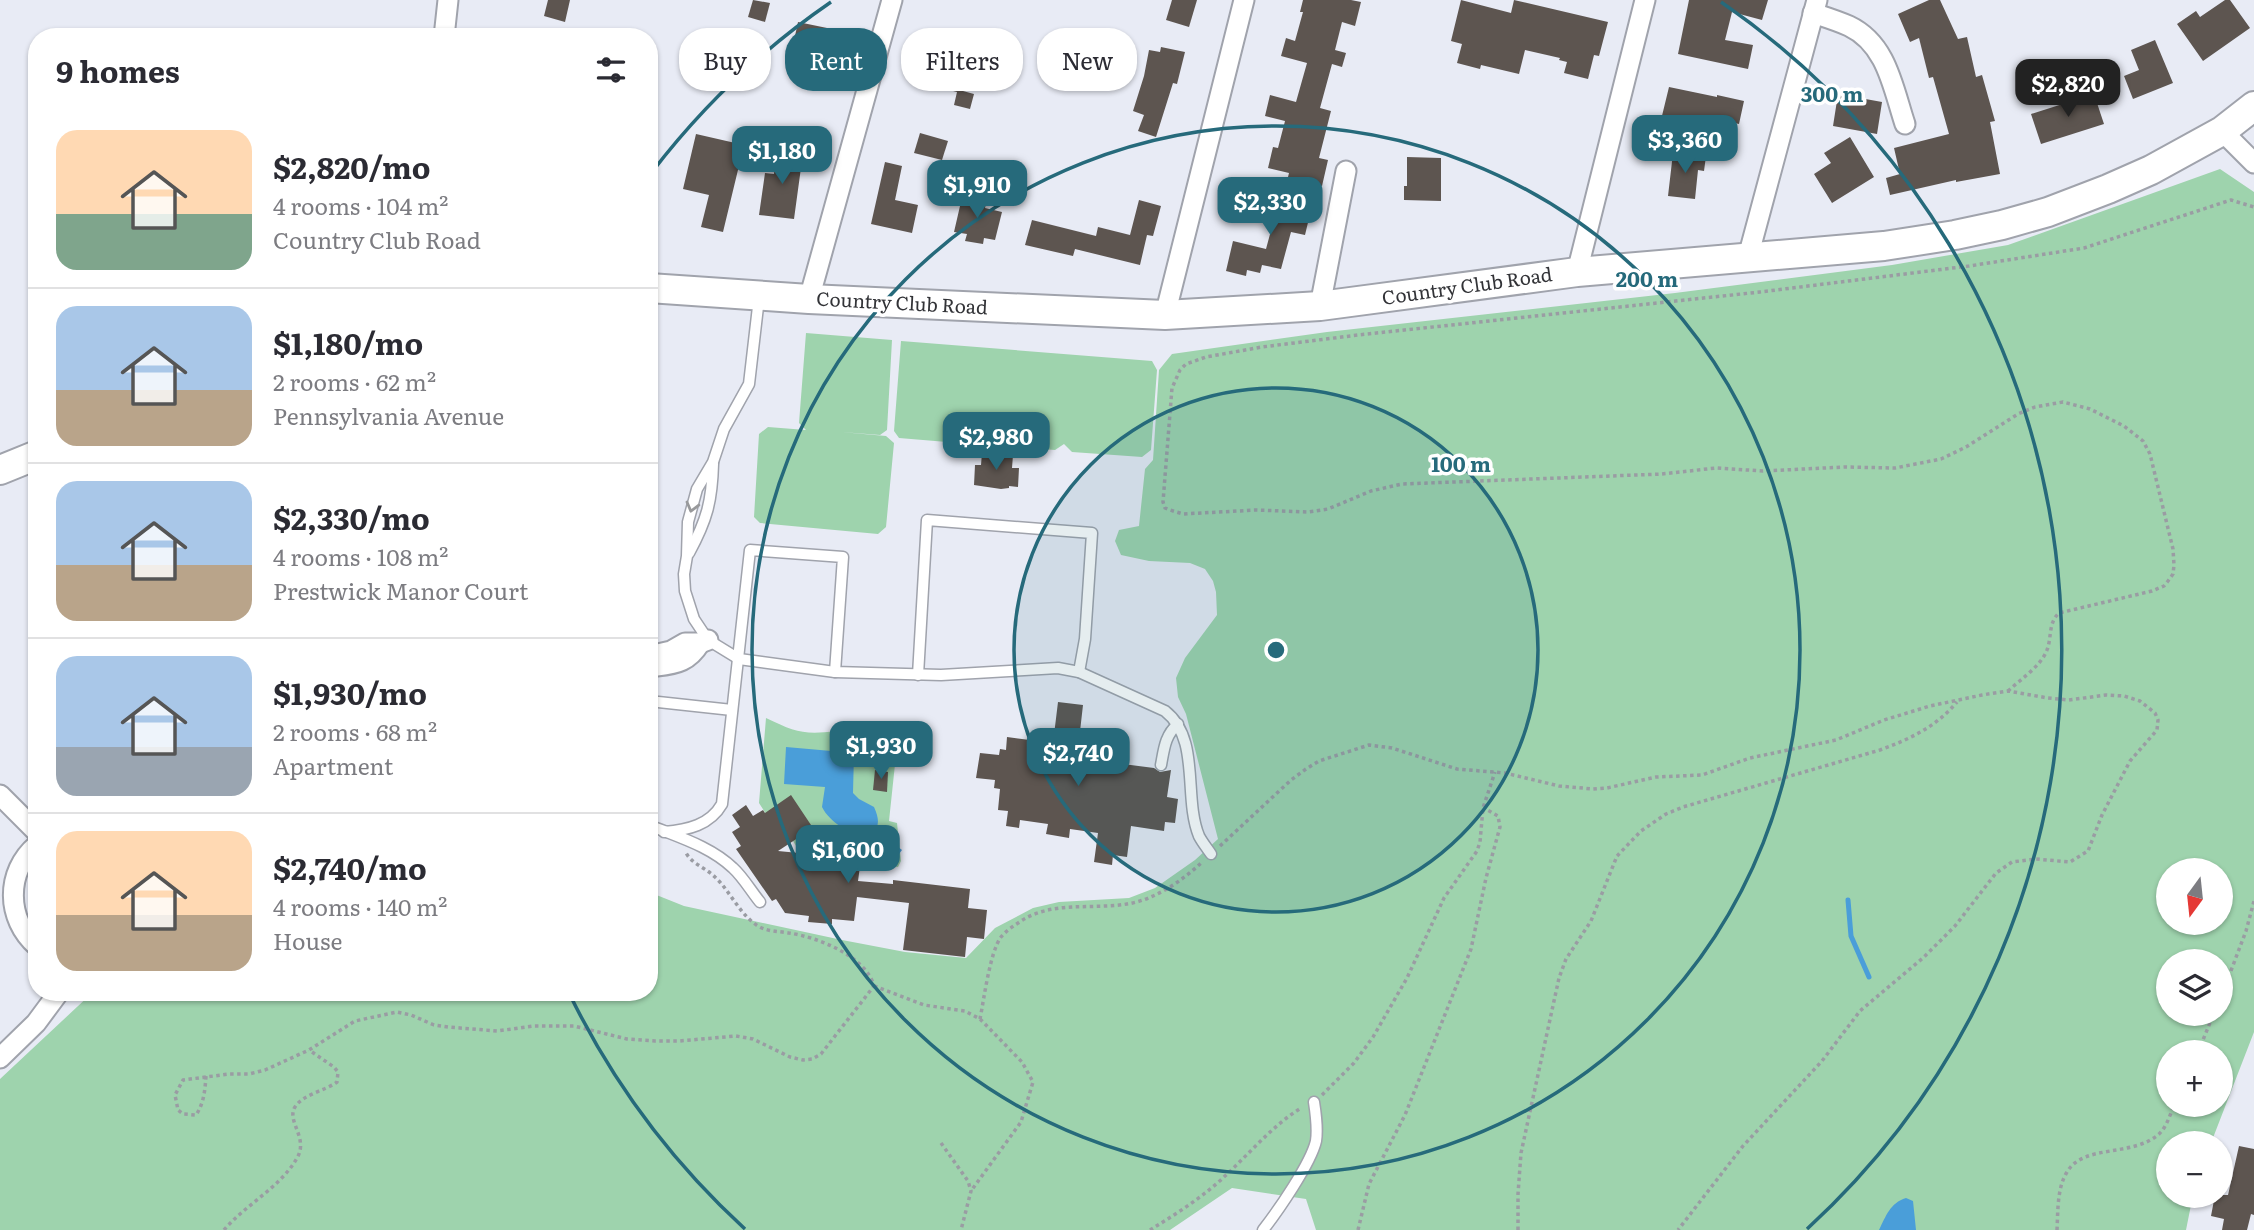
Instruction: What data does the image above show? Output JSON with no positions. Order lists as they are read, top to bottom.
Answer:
{
  "streets": {
    "main road": ["Country Club Road"]
  },
  "north": "bottom",
  "page": {
    "chip": [
      "Buy",
      "Rent",
      "Filters",
      "New"
    ],
    "heading": "9 homes",
    "price": [
      "$2,820",
      "$3,360",
      "$1,180",
      "$1,910",
      "$2,330",
      "$2,980",
      "$1,930",
      "$2,740",
      "$1,600"
    ],
    "list": [
      {
        "name": "$2,820/mo",
        "note": "4 rooms · 104 m² · Country Club Road"
      },
      {
        "name": "$1,180/mo",
        "note": "2 rooms · 62 m² · Pennsylvania Avenue"
      },
      {
        "name": "$2,330/mo",
        "note": "4 rooms · 108 m² · Prestwick Manor Court"
      },
      {
        "name": "$1,930/mo",
        "note": "2 rooms · 68 m² · Apartment"
      },
      {
        "name": "$2,740/mo",
        "note": "4 rooms · 140 m² · House"
      }
    ],
    "map_buttons": ["+", "−"]
  },
  "rings": ["300 m", "200 m", "100 m"]
}
